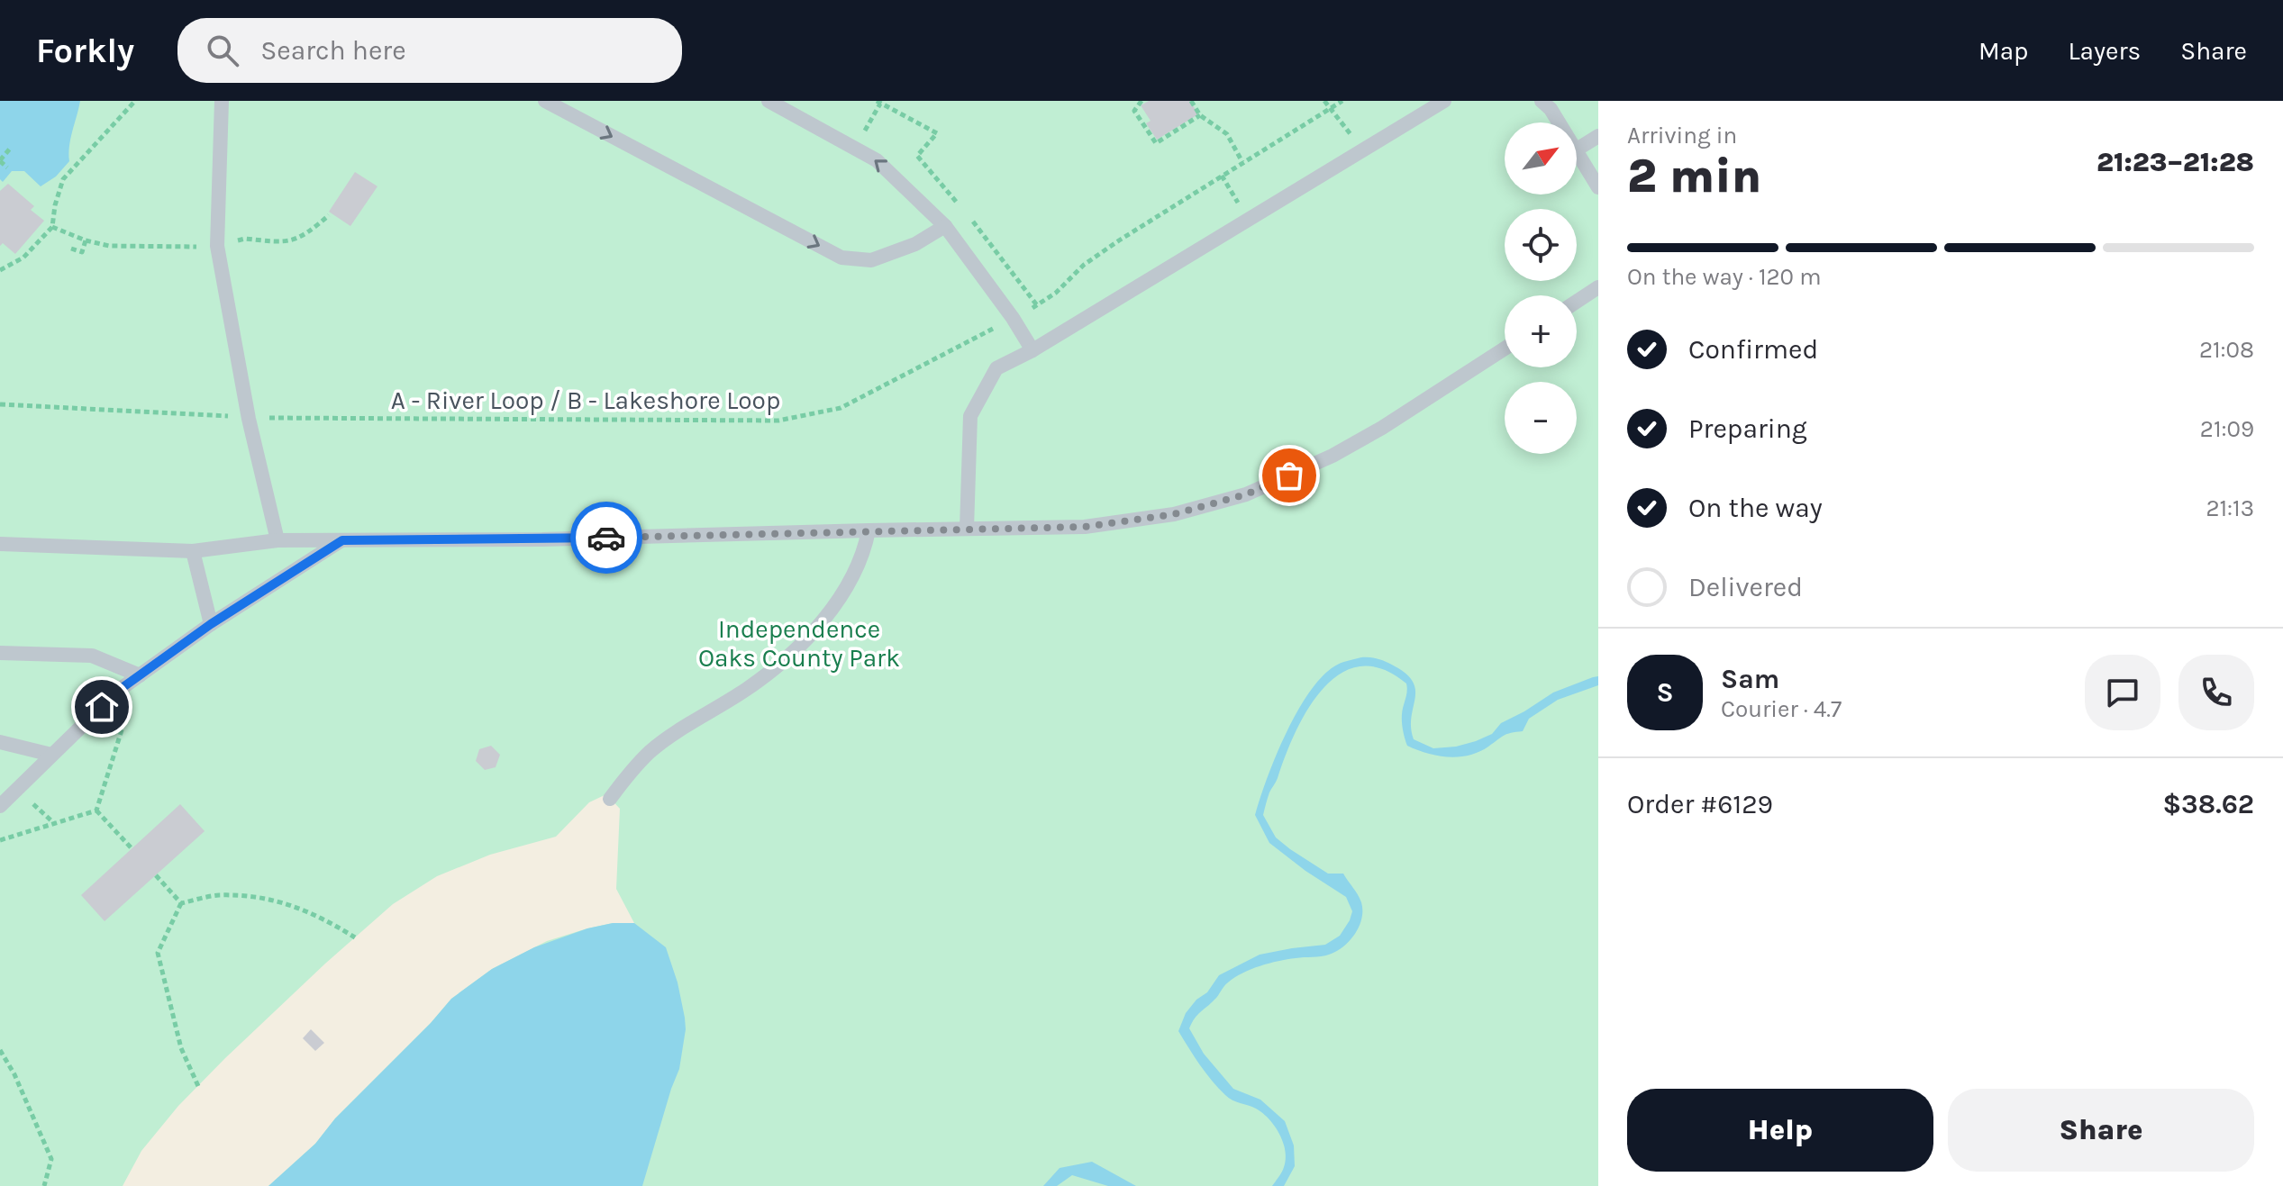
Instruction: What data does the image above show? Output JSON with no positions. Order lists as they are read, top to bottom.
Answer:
{
  "streets": {
    "path": ["A - River Loop / B - Lakeshore Loop"]
  },
  "parks": ["Independence Oaks County Park"],
  "north": "top right",
  "page": {
    "header": "Forkly",
    "search": "Search here",
    "nav": ["Map", "Layers", "Share"],
    "heading": ["2 min", "Arriving in", "21:23–21:28"],
    "panel": [
      "Sam",
      "Courier · 4.7",
      "Order #6129",
      "$38.62"
    ],
    "map_buttons": ["+", "−"],
    "bar": "On the way · 120 m",
    "list": [
      ["Confirmed", "21:08"],
      ["Preparing", "21:09"],
      ["On the way", "21:13"],
      "Delivered"
    ],
    "round": "S",
    "buttons": ["Help", "Share"]
  }
}
